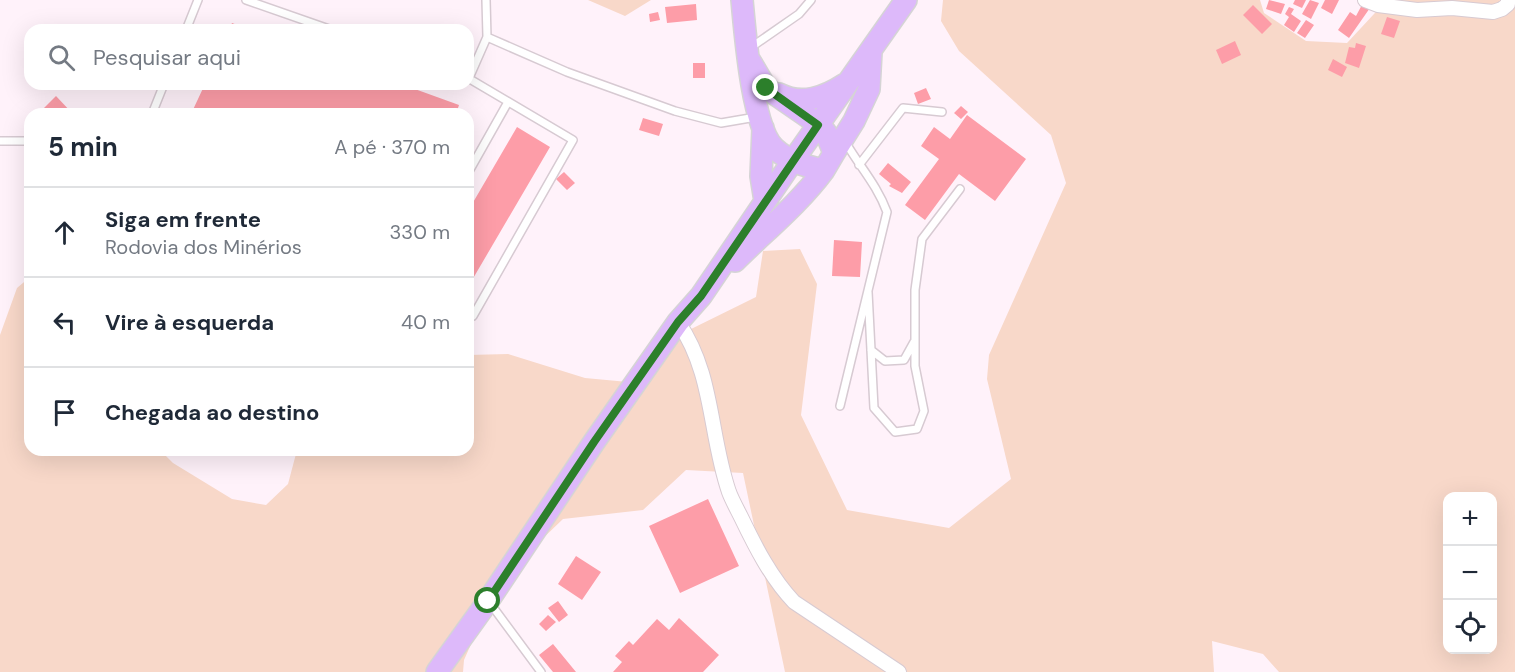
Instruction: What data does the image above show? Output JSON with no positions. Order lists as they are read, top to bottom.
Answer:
{
  "page": {
    "search": "Pesquisar aqui",
    "heading": ["5 min", "A pé · 370 m"],
    "list": [
      ["Siga em frente", "Rodovia dos Minérios", "330 m"],
      ["Vire à esquerda", "40 m"],
      "Chegada ao destino"
    ],
    "map_buttons": ["+", "−"]
  }
}
